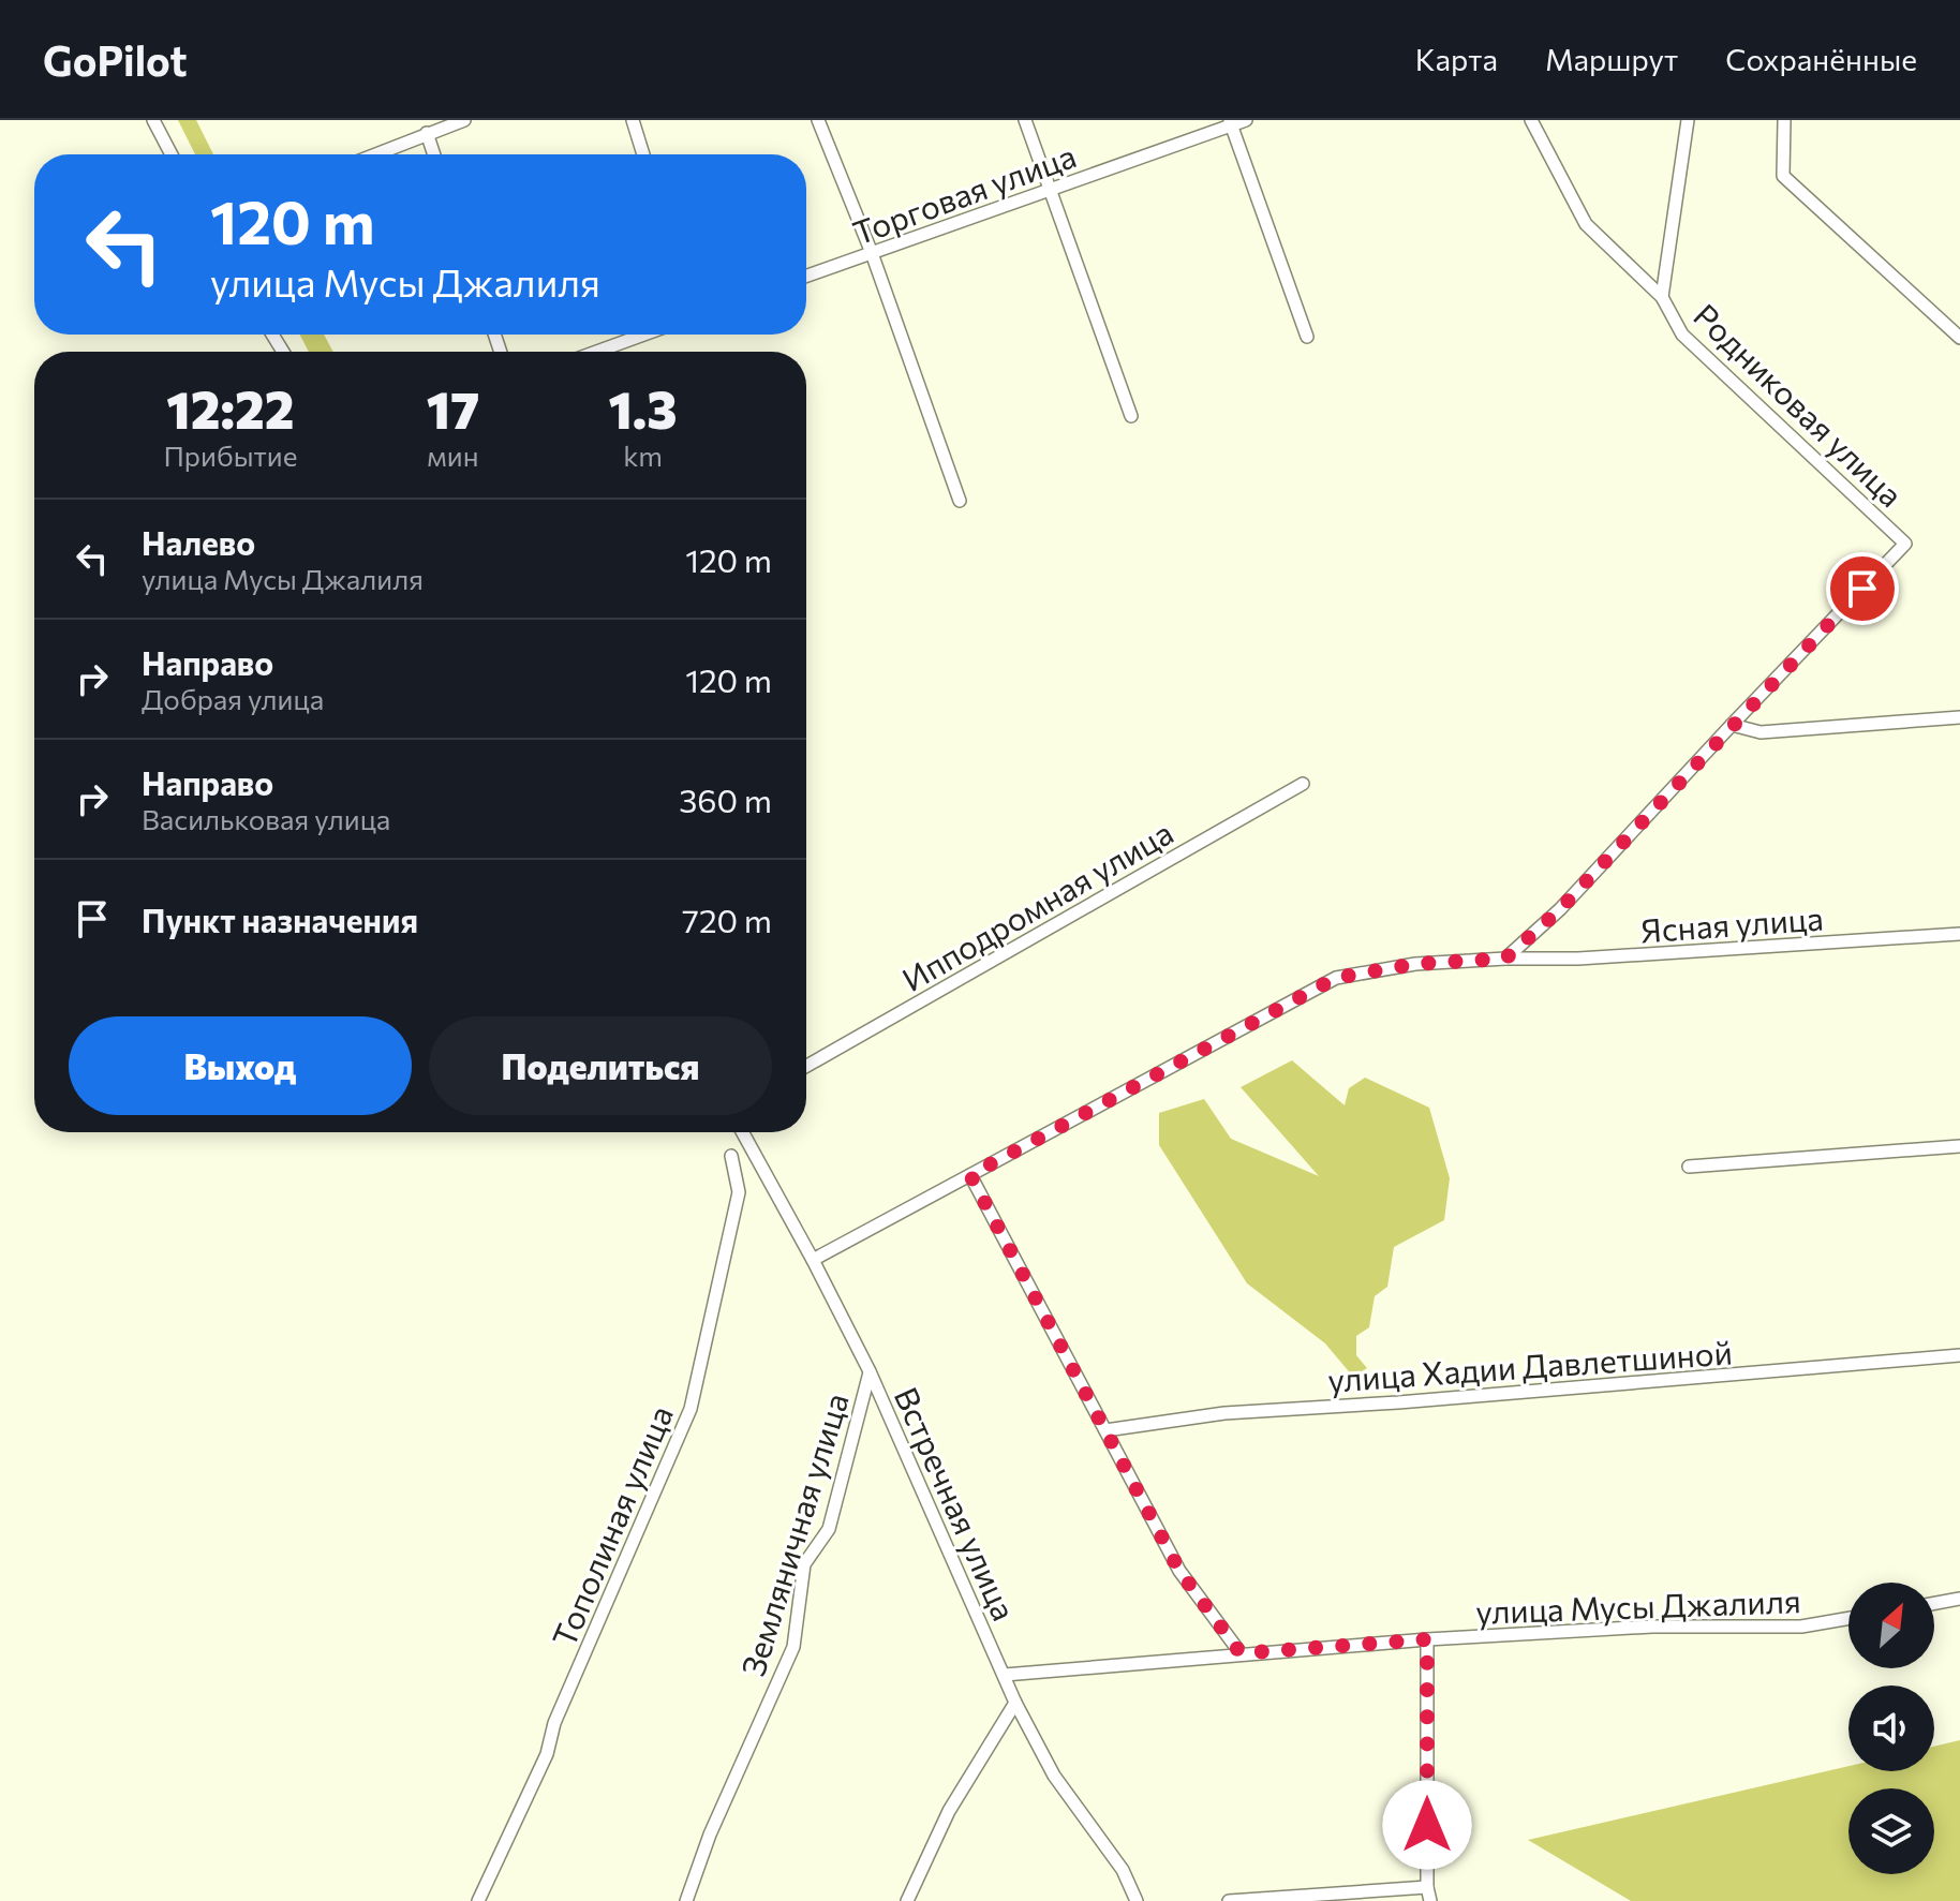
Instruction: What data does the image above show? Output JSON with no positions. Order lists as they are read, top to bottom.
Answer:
{
  "streets": {
    "street": [
      "Торговая улица",
      "Родниковая улица",
      "Ипподромная улица",
      "Ясная улица",
      "улица Хадии Давлетшиной",
      "Встречная улица",
      "Тополиная улица",
      "Земляничная улица",
      "улица Мусы Джалиля"
    ]
  },
  "crossings": [
    ["Ясная улица", "Встречная улица"],
    ["Встречная улица", "Земляничная улица"],
    ["Встречная улица", "улица Мусы Джалиля"]
  ],
  "north": "top right",
  "page": {
    "header": "GoPilot",
    "nav": ["Карта", "Маршрут", "Сохранённые"],
    "turn": ["120 m", "улица Мусы Джалиля"],
    "eta": [
      "12:22",
      "Прибытие",
      "17",
      "мин",
      "1.3",
      "km"
    ],
    "list": [
      {
        "name": "Налево",
        "note": "улица Мусы Джалиля",
        "value": "120 m"
      },
      {
        "name": "Направо",
        "note": "Добрая улица",
        "value": "120 m"
      },
      {
        "name": "Направо",
        "note": "Васильковая улица",
        "value": "360 m"
      },
      {
        "name": "Пункт назначения",
        "value": "720 m"
      }
    ],
    "buttons": ["Выход", "Поделиться"]
  }
}
